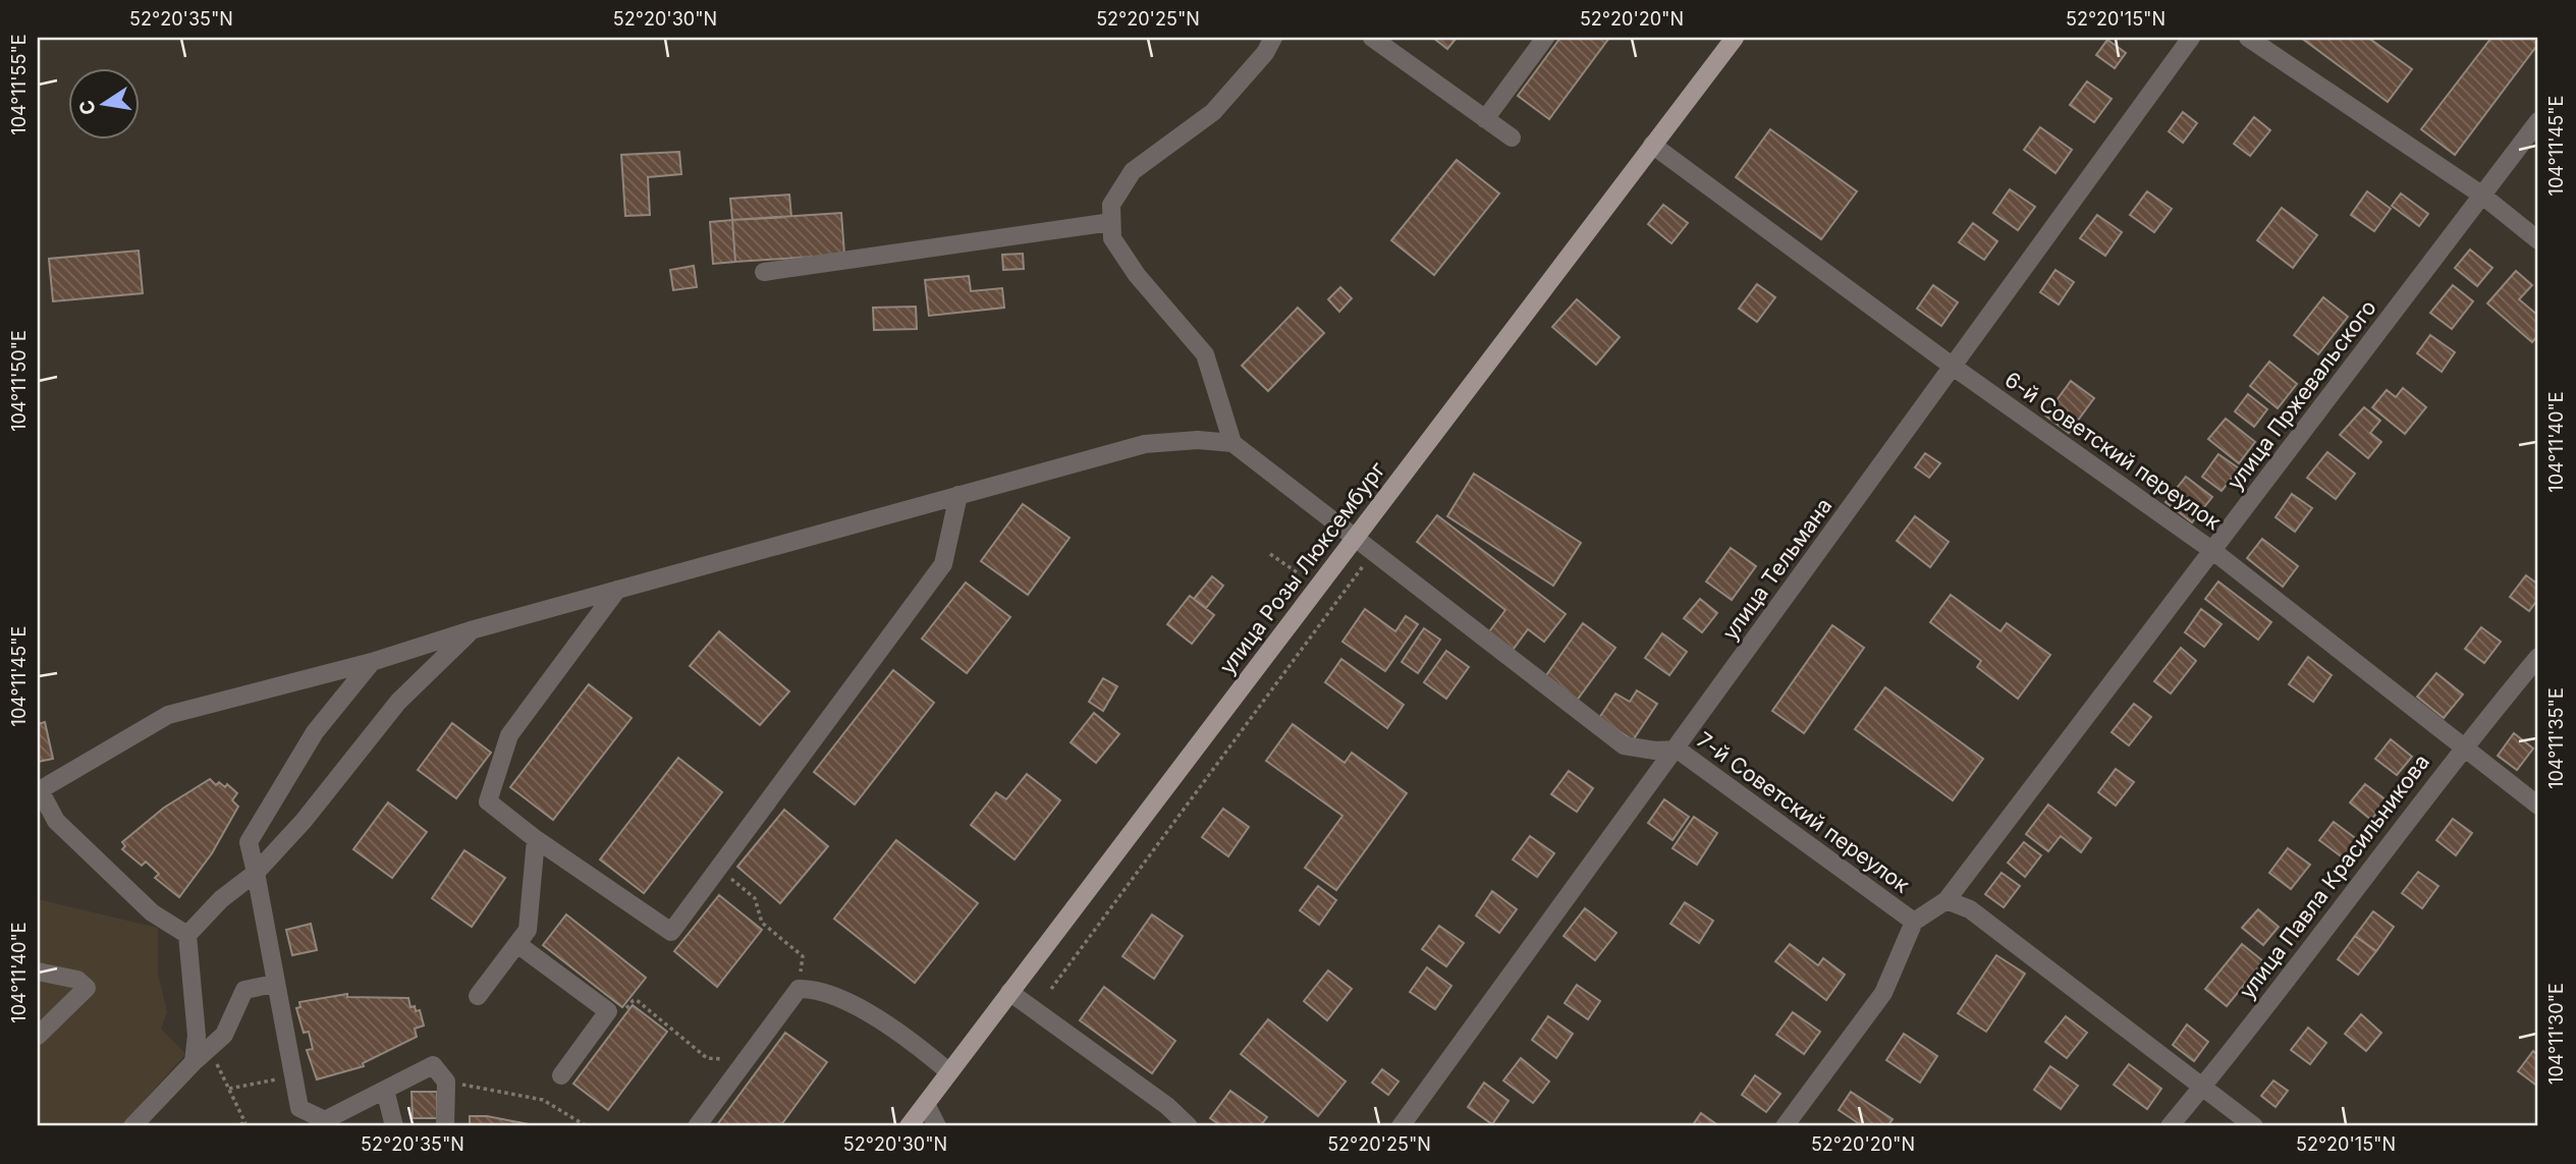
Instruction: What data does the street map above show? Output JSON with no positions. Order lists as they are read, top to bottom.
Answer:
{
  "streets": {
    "main road": ["улица Розы Люксембург"],
    "street": [
      "улица Пржевальского",
      "6-й Советский переулок",
      "улица Тельмана",
      "7-й Советский переулок",
      "улица Павла Красильникова"
    ]
  },
  "crossings": [
    ["улица Пржевальского", "6-й Советский переулок"],
    ["улица Пржевальского", "7-й Советский переулок"],
    ["6-й Советский переулок", "улица Розы Люксембург"],
    ["6-й Советский переулок", "улица Тельмана"],
    ["6-й Советский переулок", "улица Павла Красильникова"],
    ["улица Розы Люксембург", "7-й Советский переулок"],
    ["улица Тельмана", "7-й Советский переулок"]
  ],
  "north": "left",
  "coordinates": [
    "52°20'35\"N",
    "52°20'30\"N",
    "52°20'25\"N",
    "52°20'20\"N",
    "52°20'15\"N",
    "104°11'55\"E",
    "104°11'45\"E",
    "104°11'50\"E",
    "104°11'40\"E",
    "104°11'35\"E",
    "104°11'30\"E"
  ]
}
